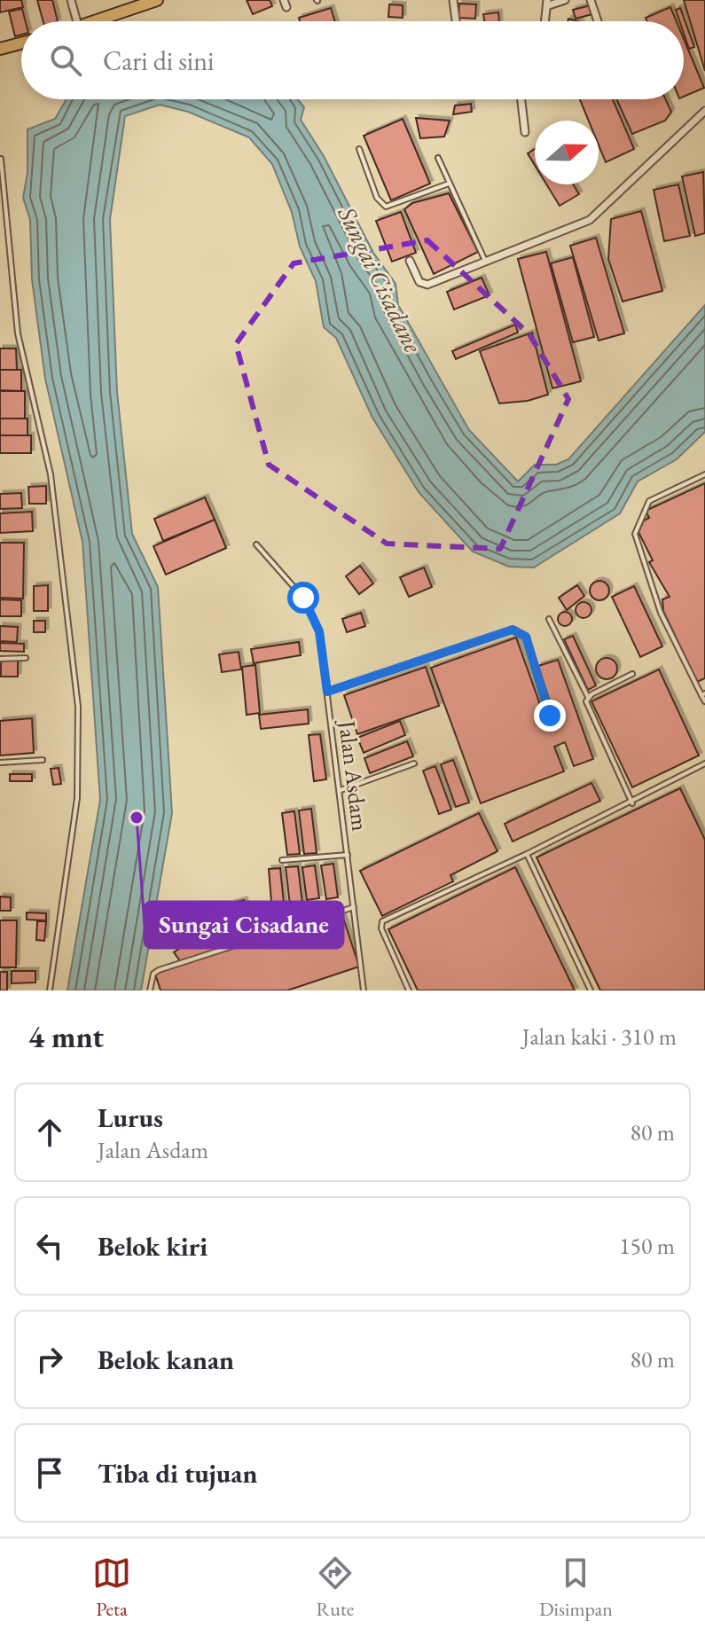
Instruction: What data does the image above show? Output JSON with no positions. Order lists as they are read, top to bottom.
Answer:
{
  "streets": {
    "lane": ["Jalan Asdam"]
  },
  "water": ["Sungai Cisadane"],
  "places": ["Sungai Cisadane"],
  "north": "right",
  "page": {
    "search": "Cari di sini",
    "heading": ["4 mnt", "Jalan kaki · 310 m"],
    "list": [
      ["Lurus", "Jalan Asdam", "80 m"],
      ["Belok kiri", "150 m"],
      ["Belok kanan", "80 m"],
      "Tiba di tujuan"
    ],
    "nav": ["Peta", "Rute", "Disimpan"]
  }
}
